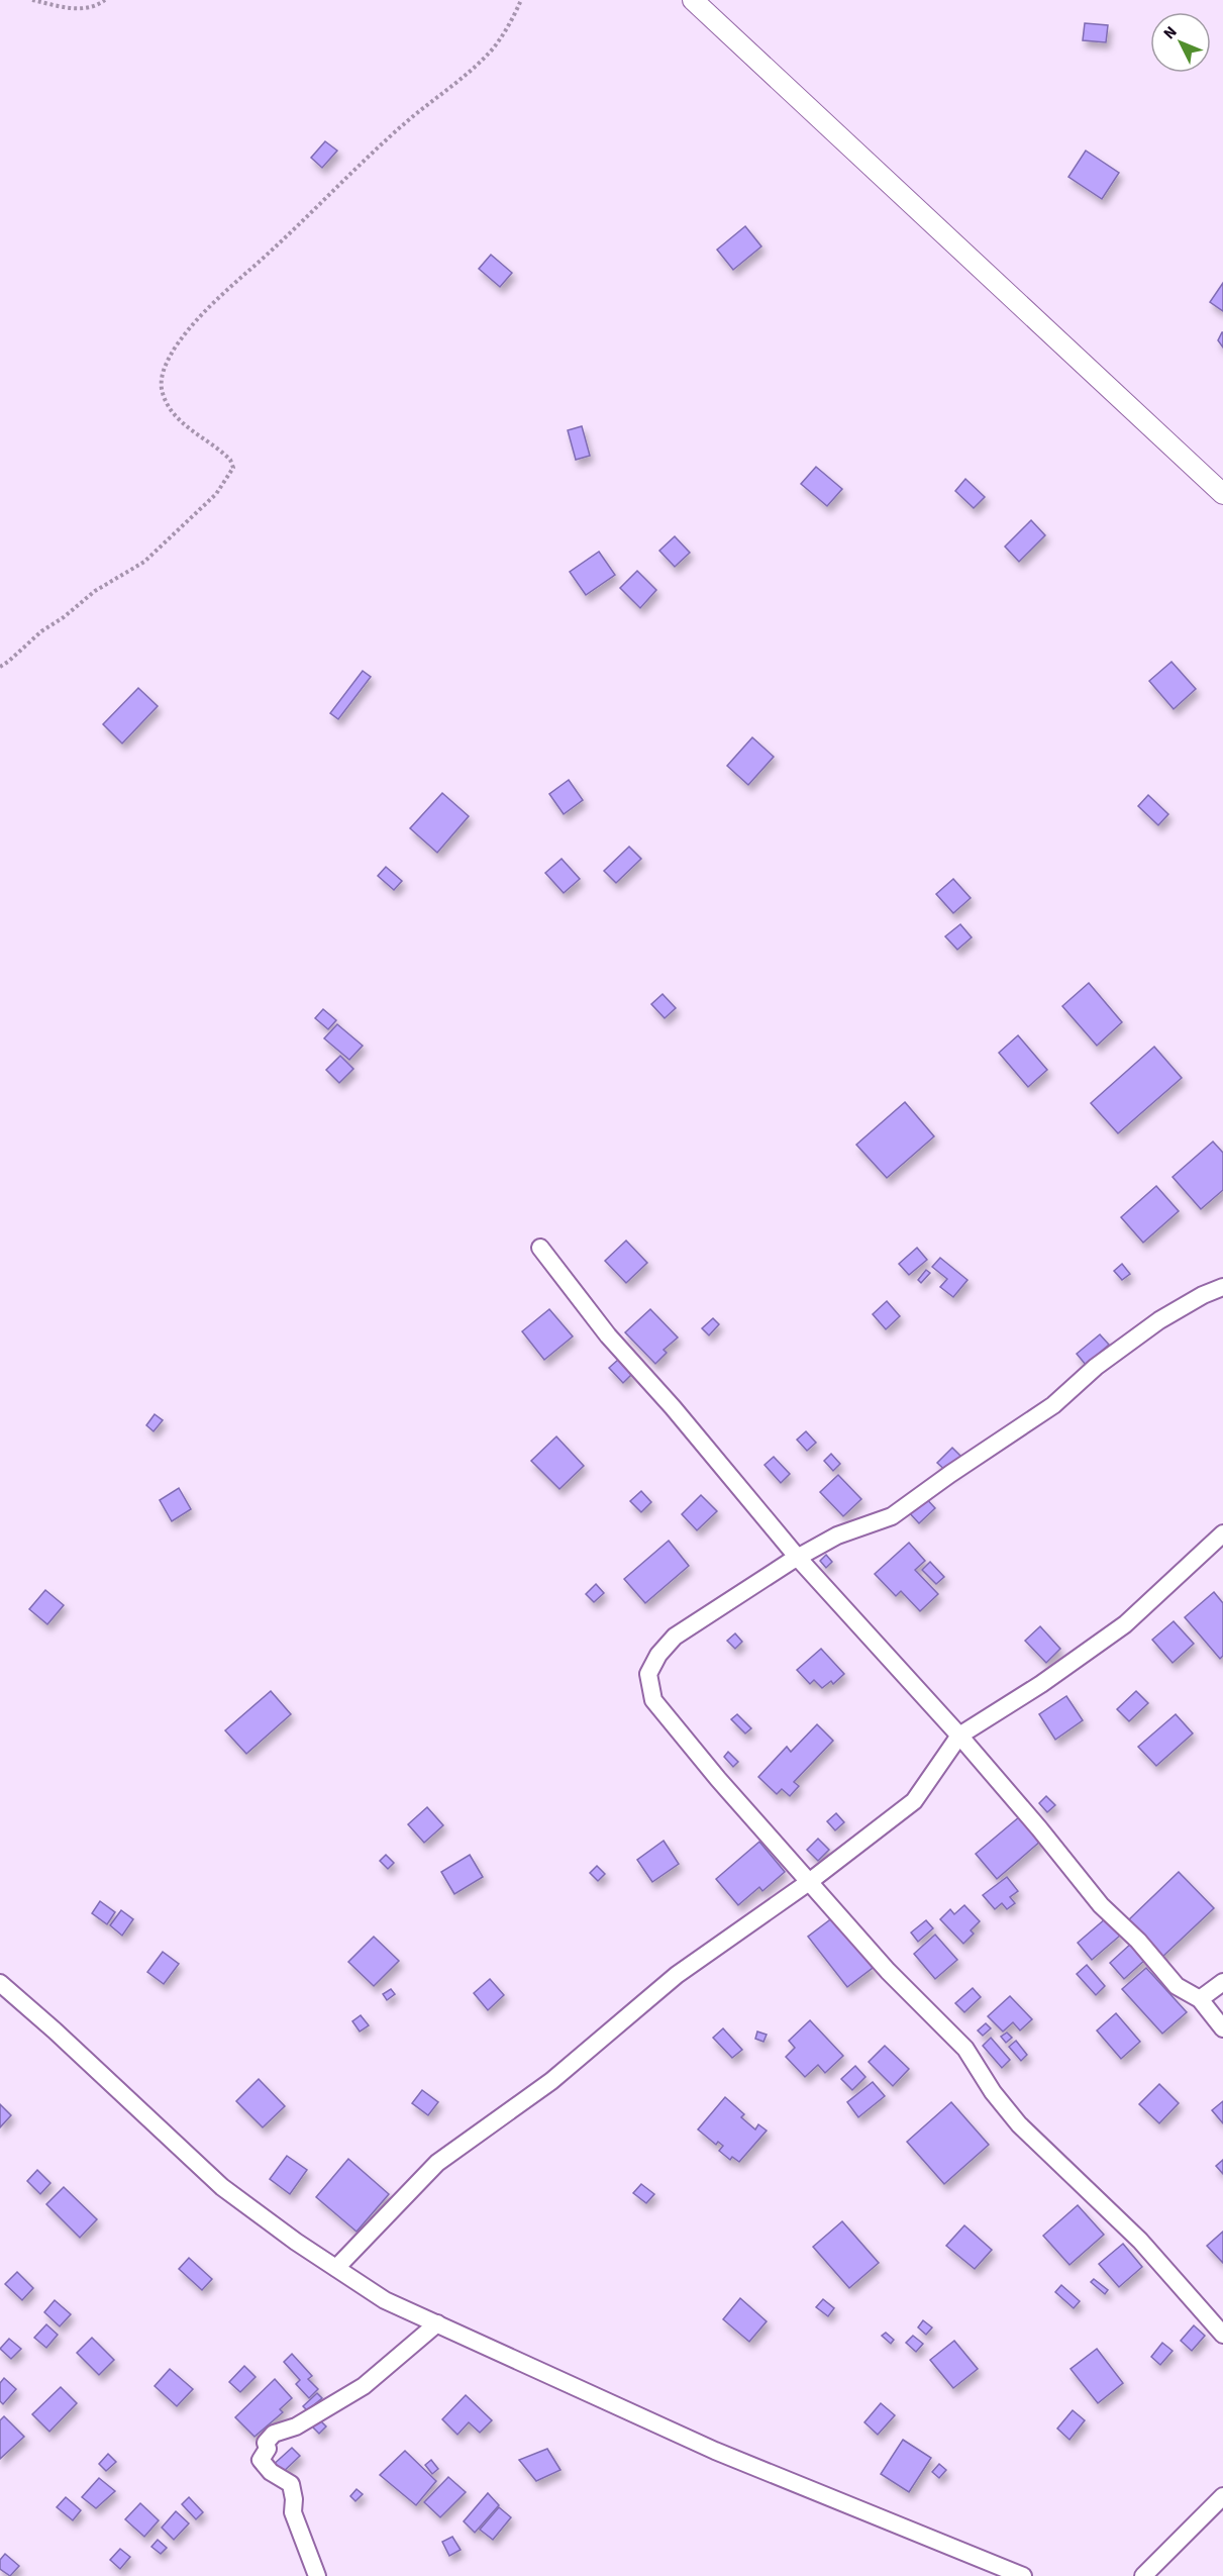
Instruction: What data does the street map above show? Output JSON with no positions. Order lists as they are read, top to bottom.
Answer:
{
  "north": "top left"
}
